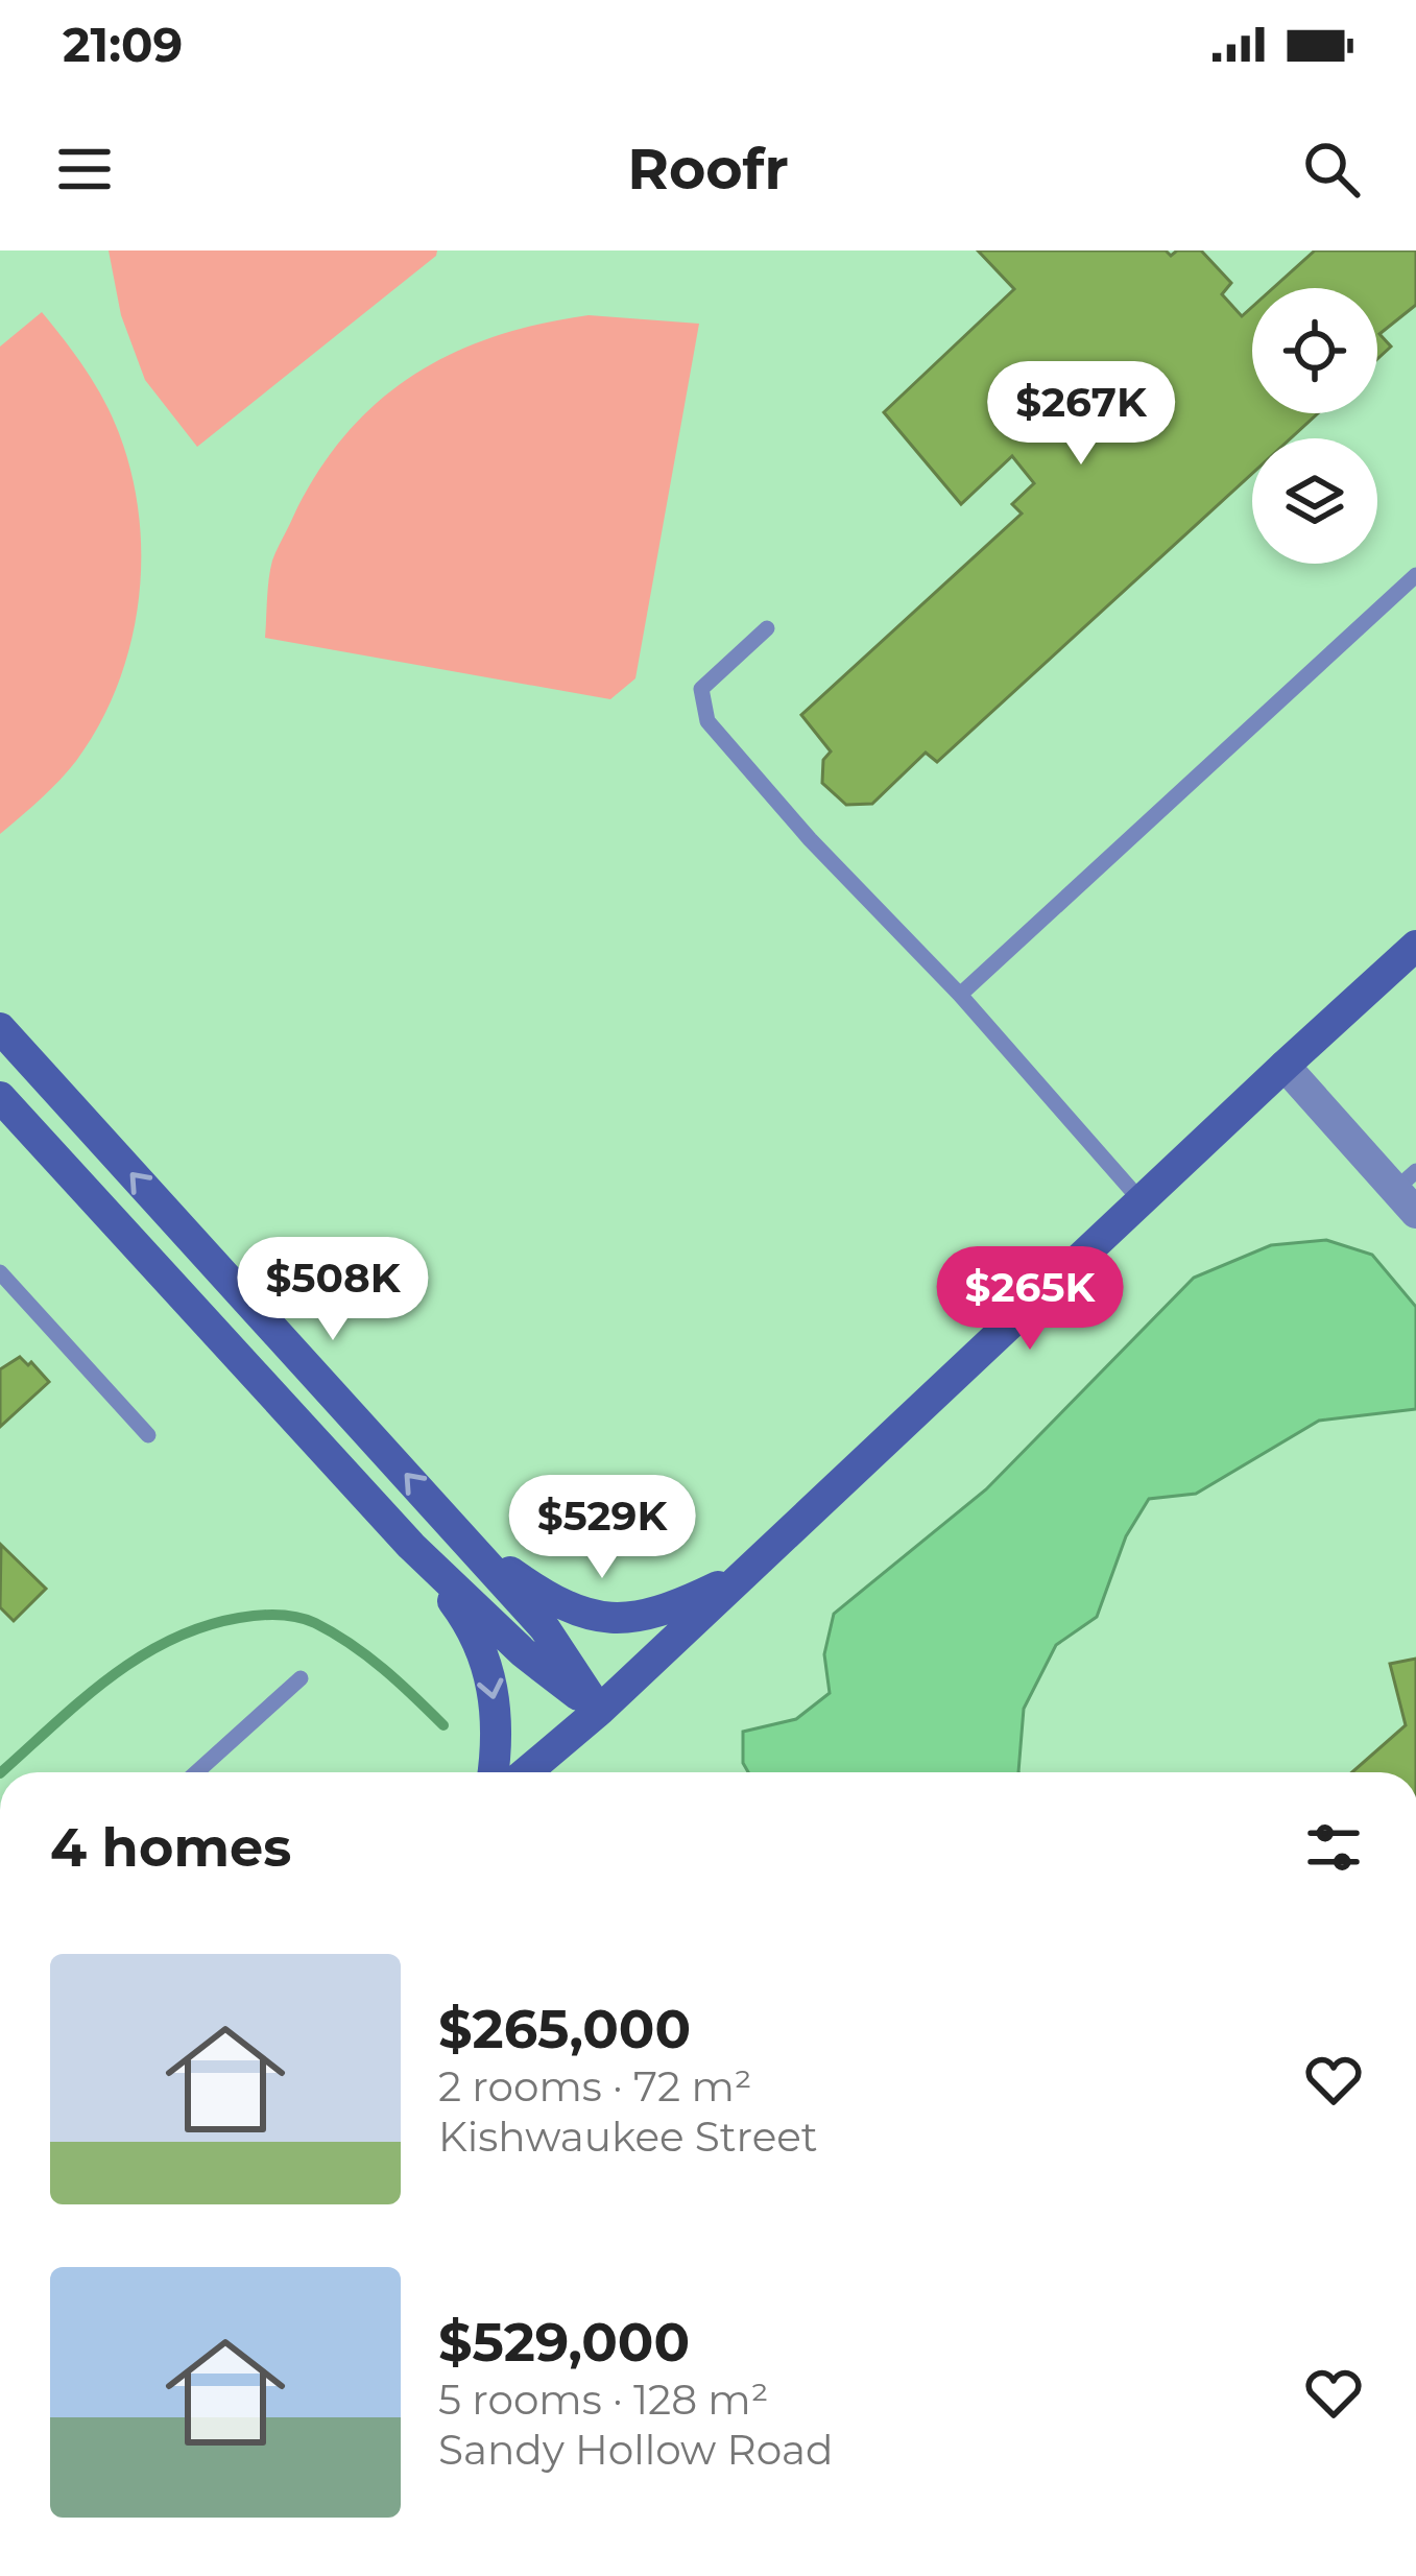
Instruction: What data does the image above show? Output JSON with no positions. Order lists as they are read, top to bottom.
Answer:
{
  "page": {
    "status": "21:09",
    "header": "Roofr",
    "price": [
      "$267K",
      "$508K",
      "$265K",
      "$529K"
    ],
    "heading": "4 homes",
    "list": [
      {
        "name": "$265,000",
        "note": "2 rooms · 72 m² · Kishwaukee Street"
      },
      {
        "name": "$529,000",
        "note": "5 rooms · 128 m² · Sandy Hollow Road"
      }
    ]
  }
}
